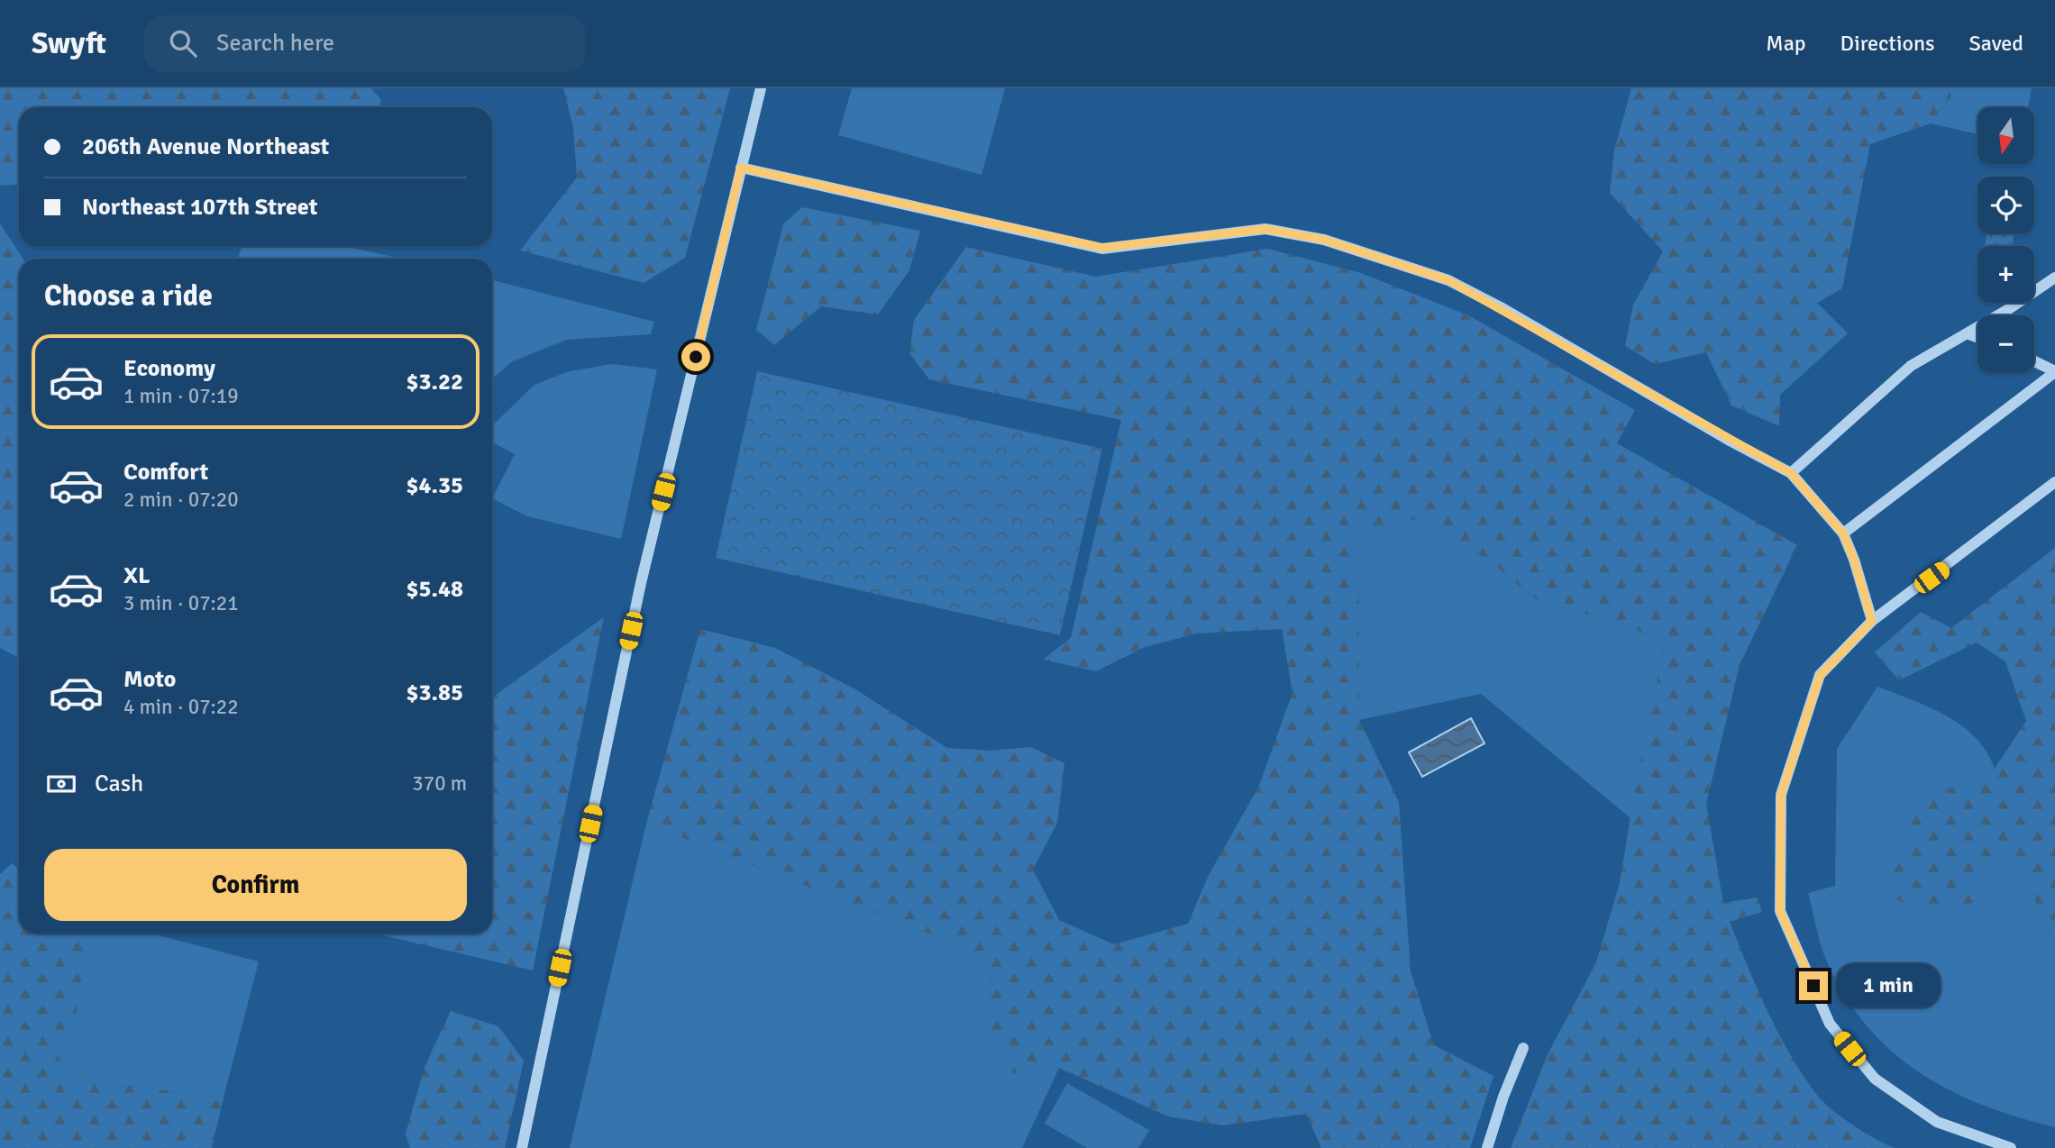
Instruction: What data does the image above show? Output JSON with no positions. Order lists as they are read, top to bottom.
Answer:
{
  "north": "bottom",
  "page": {
    "header": "Swyft",
    "search": "Search here",
    "nav": ["Map", "Directions", "Saved"],
    "map_buttons": ["+", "−"],
    "banner": ["206th Avenue Northeast", "Northeast 107th Street"],
    "heading": "Choose a ride",
    "list": [
      {
        "name": "Economy",
        "note": "1 min · 07:19",
        "value": "$3.22"
      },
      {
        "name": "Comfort",
        "note": "2 min · 07:20",
        "value": "$4.35"
      },
      {
        "name": "XL",
        "note": "3 min · 07:21",
        "value": "$5.48"
      },
      {
        "name": "Moto",
        "note": "4 min · 07:22",
        "value": "$3.85"
      }
    ],
    "pay": ["Cash", "370 m"],
    "buttons": "Confirm",
    "bubble": "1 min"
  }
}
